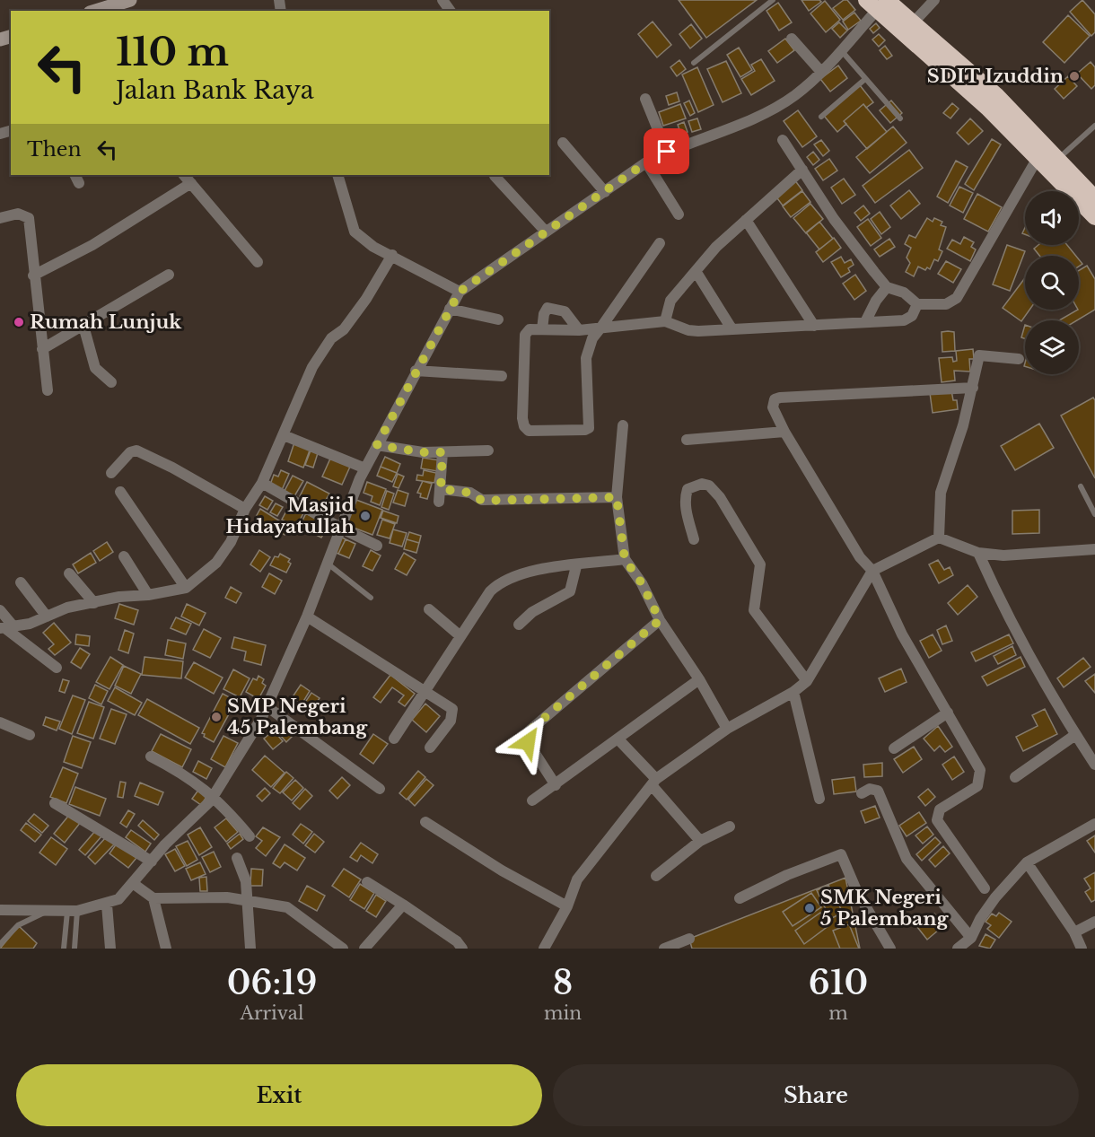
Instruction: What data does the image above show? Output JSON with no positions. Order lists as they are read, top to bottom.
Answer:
{
  "places": [
    "SDIT Izuddin",
    "Rumah Lunjuk",
    "Masjid Hidayatullah",
    "SMP Negeri 45 Palembang",
    "SMK Negeri 5 Palembang"
  ],
  "page": {
    "turn": ["110 m", "Jalan Bank Raya"],
    "then": "Then",
    "eta": [
      "06:19",
      "Arrival",
      "8",
      "min",
      "610",
      "m"
    ],
    "buttons": ["Exit", "Share"]
  }
}
